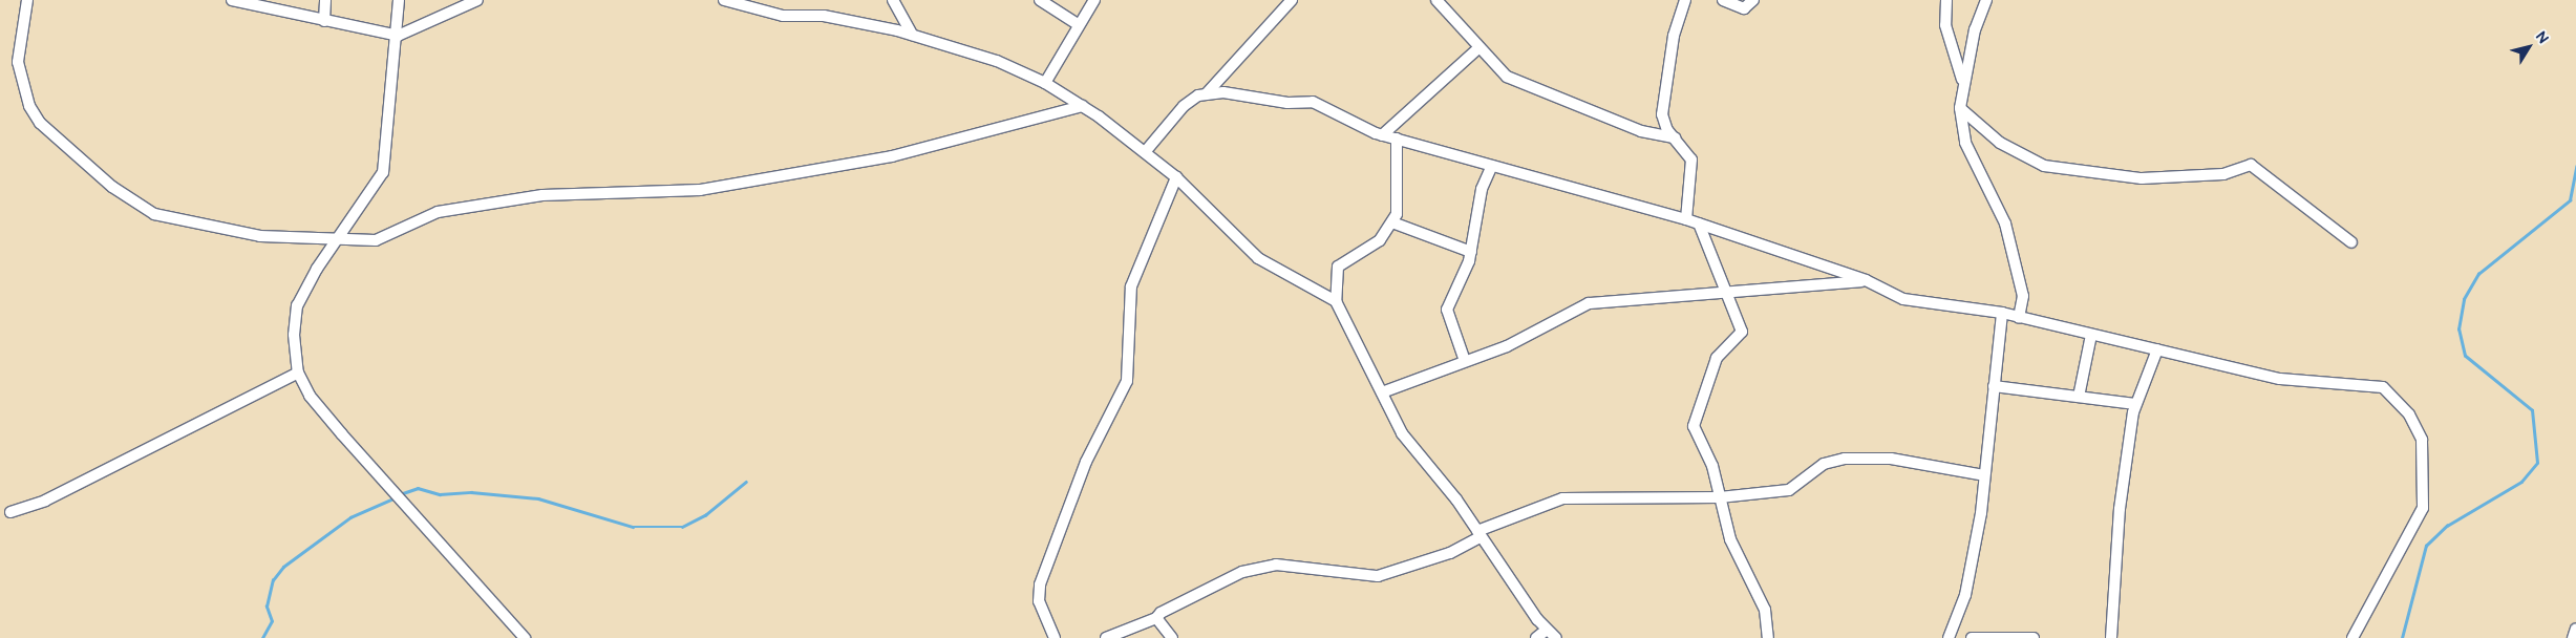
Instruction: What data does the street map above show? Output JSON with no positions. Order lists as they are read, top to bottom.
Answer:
{
  "north": "top right"
}
